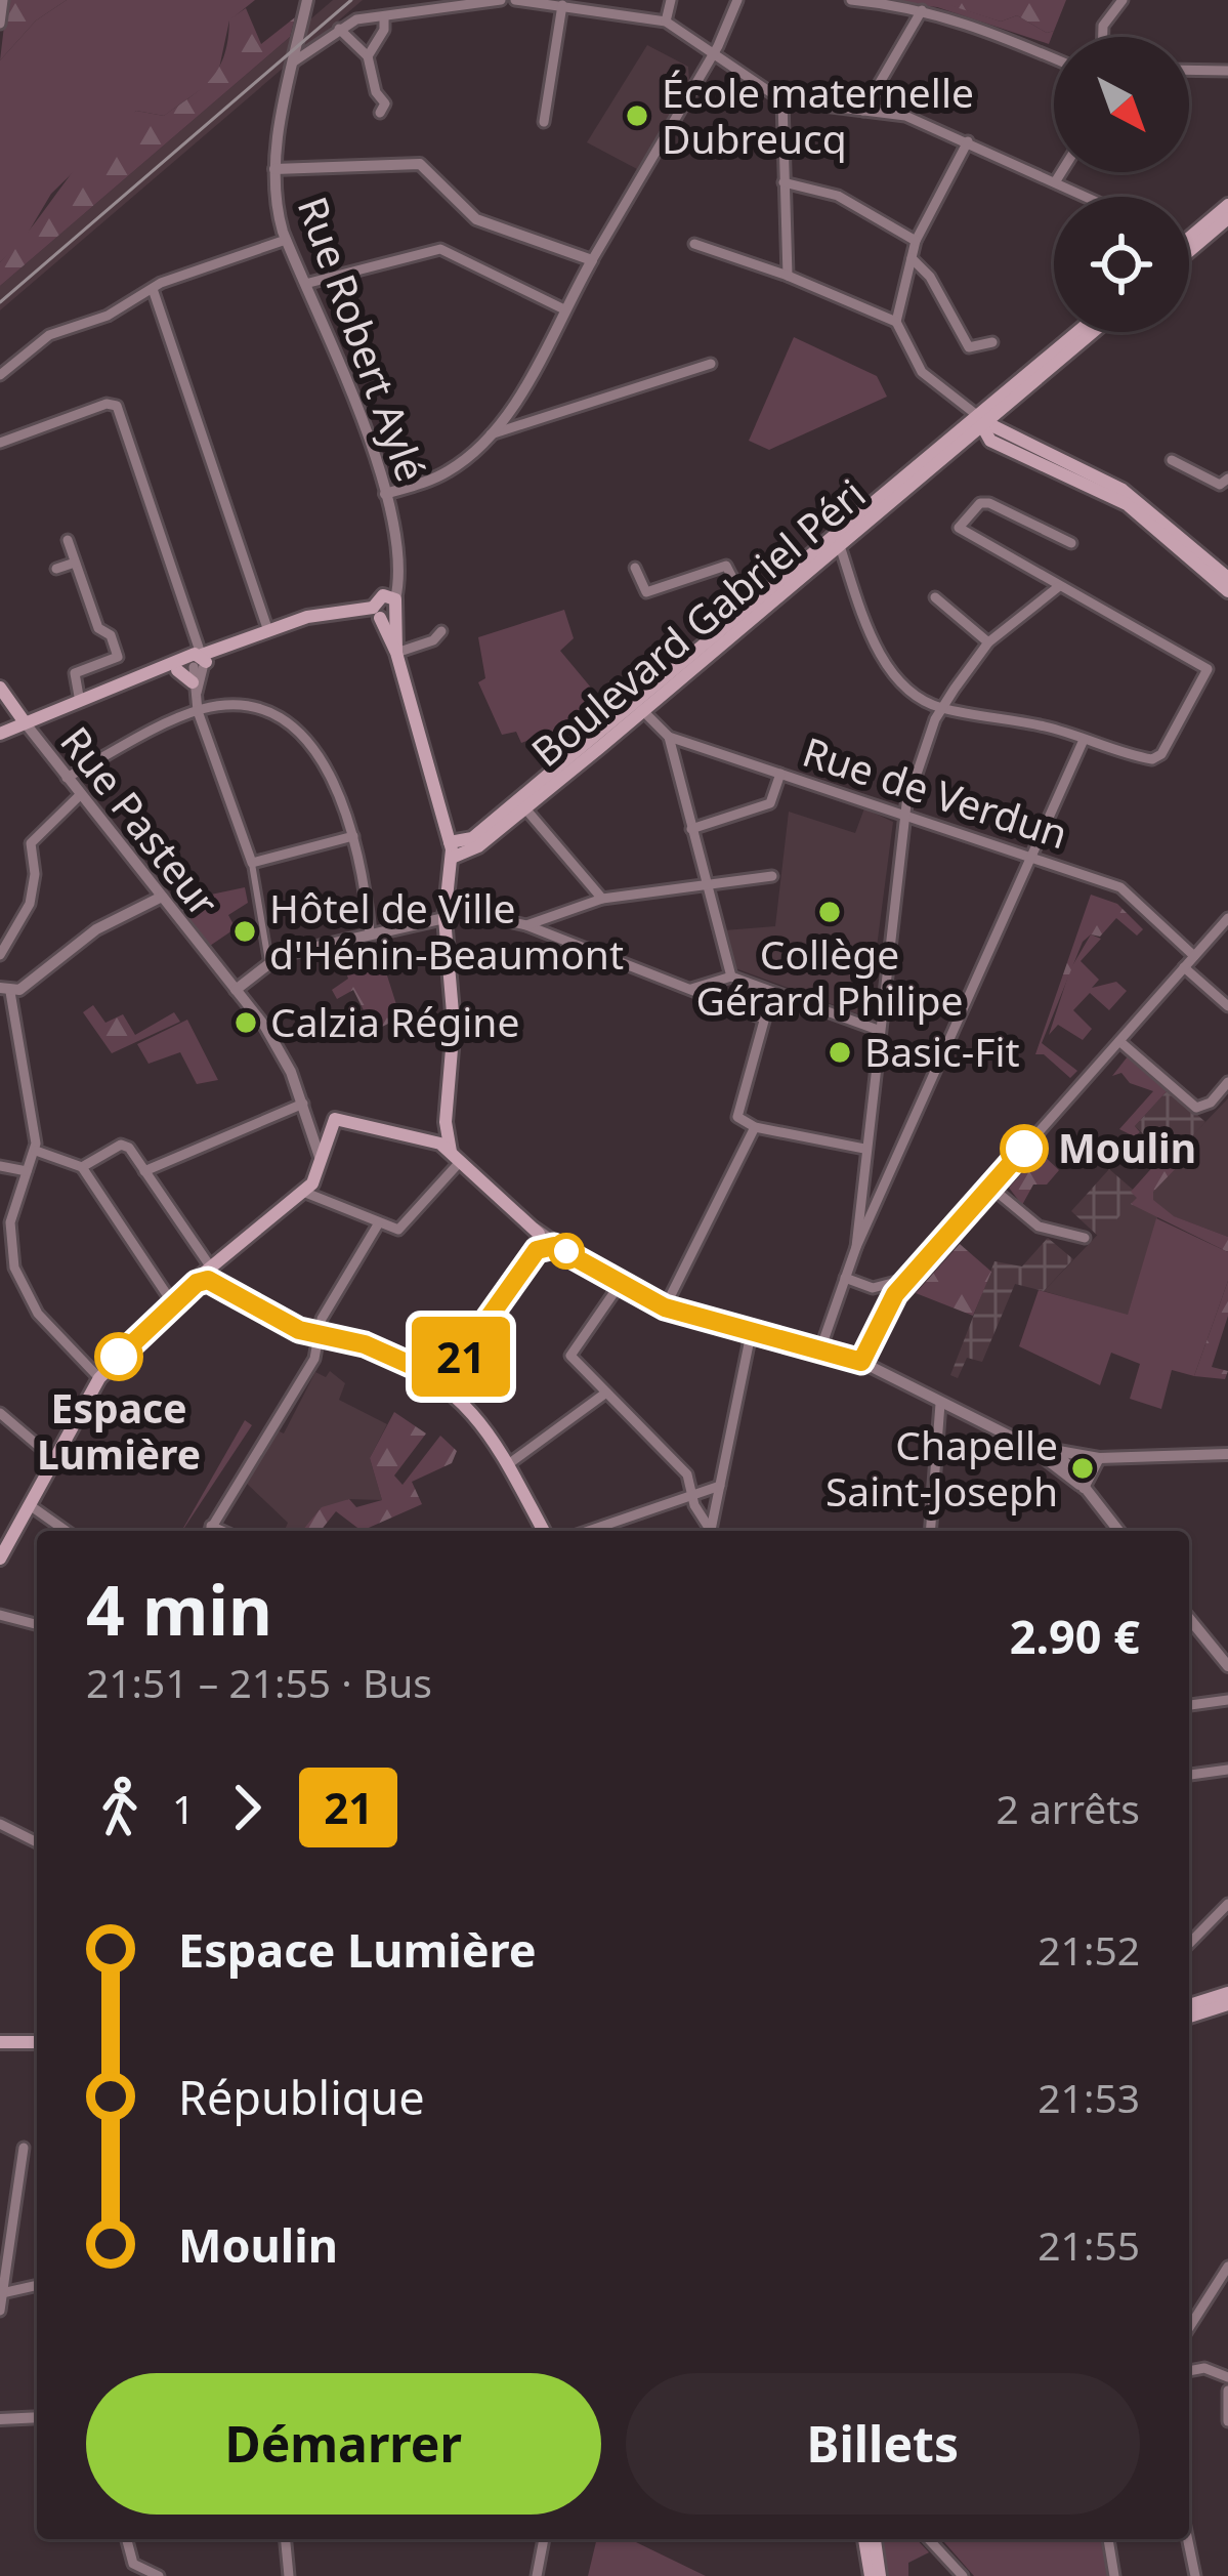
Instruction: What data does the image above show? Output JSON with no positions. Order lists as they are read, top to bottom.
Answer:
{
  "streets": {
    "main road": ["Rue Robert Aylé", "Boulevard Gabriel Péri", "Rue Pasteur"],
    "street": ["Rue de Verdun"]
  },
  "crossings": [
    ["Rue Robert Aylé", "Boulevard Gabriel Péri"],
    ["Boulevard Gabriel Péri", "Rue de Verdun"]
  ],
  "places": [
    "École maternelle Dubreucq",
    "Collège Gérard Philipe",
    "Hôtel de Ville d'Hénin-Beaumont",
    "Calzia Régine",
    "Basic-Fit",
    "Moulin",
    "Espace Lumière",
    "Chapelle Saint-Joseph"
  ],
  "lines": ["bus line 21"],
  "north": "bottom right",
  "page": {
    "on_map": "21",
    "heading": ["4 min", "21:51 – 21:55 · Bus", "2.90 €"],
    "legs": ["1", "21", "2 arrêts"],
    "list": [
      {
        "name": "Espace Lumière",
        "value": "21:52"
      },
      {
        "name": "République",
        "value": "21:53"
      },
      {
        "name": "Moulin",
        "value": "21:55"
      }
    ],
    "buttons": ["Démarrer", "Billets"]
  }
}
